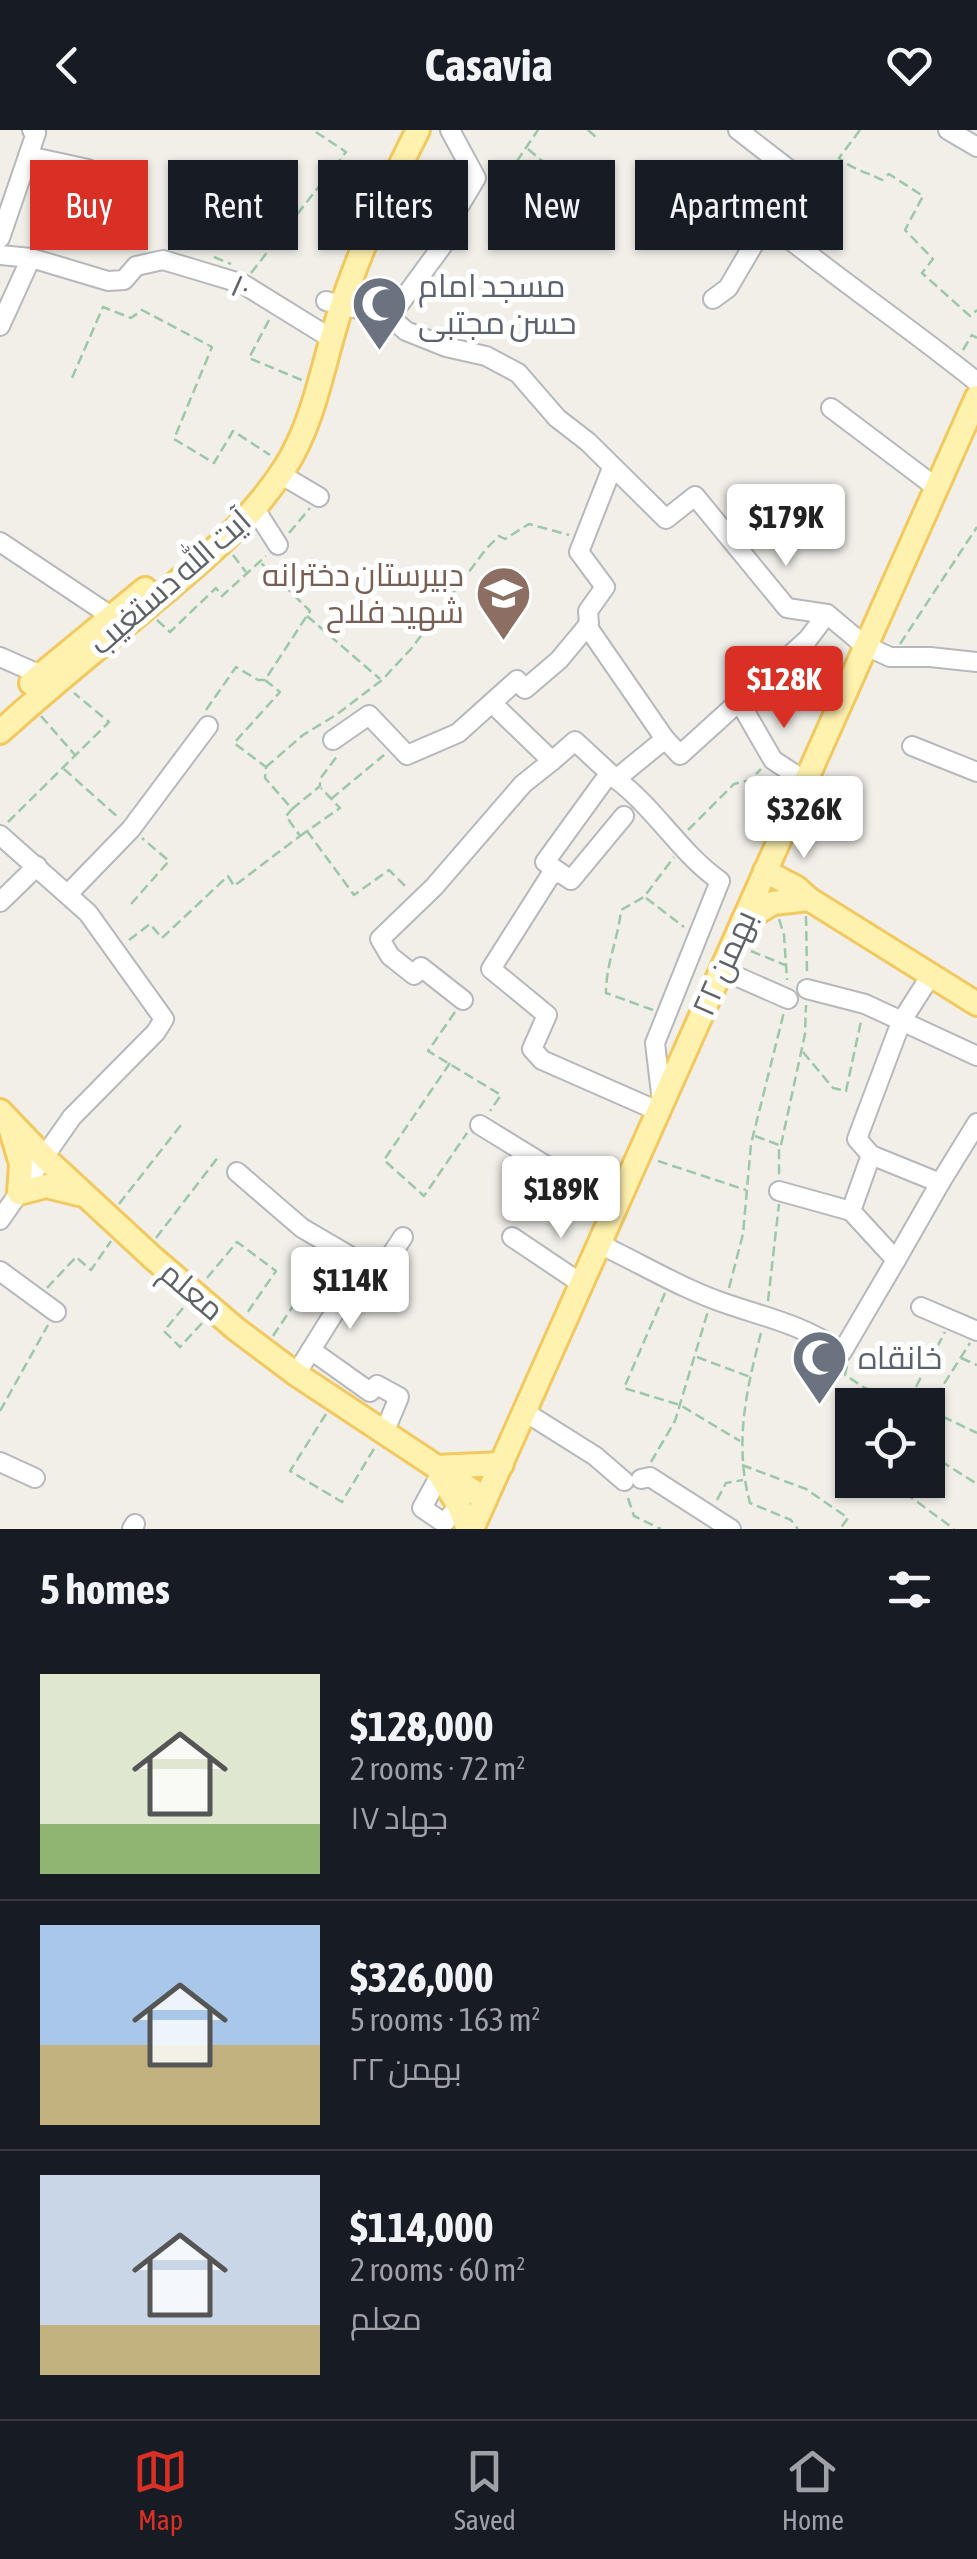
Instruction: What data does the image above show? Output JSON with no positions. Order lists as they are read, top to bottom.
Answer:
{
  "streets": {
    "main road": ["آیت الله دستغیب", "۲۲ بهمن", "معلم"],
    "street": ["۱۰"]
  },
  "crossings": [
    ["۱۰", "آیت الله دستغیب"],
    ["۲۲ بهمن", "معلم"]
  ],
  "places": {
    "mosque": ["مسجد امام حسن مجتبی", "خانقاه"],
    "school or university": ["دبیرستان دخترانه شهید فلاح"]
  },
  "page": {
    "header": "Casavia",
    "chip": [
      "Buy",
      "Rent",
      "Filters",
      "New",
      "Apartment"
    ],
    "price": [
      "$179K",
      "$128K",
      "$326K",
      "$189K",
      "$114K"
    ],
    "heading": "5 homes",
    "list": [
      {
        "name": "$128,000",
        "note": "2 rooms · 72 m² · جهاد ۱۷"
      },
      {
        "name": "$326,000",
        "note": "5 rooms · 163 m² · ۲۲ بهمن"
      },
      {
        "name": "$114,000",
        "note": "2 rooms · 60 m² · معلم"
      }
    ],
    "tabs": ["Map", "Saved", "Home"]
  }
}
